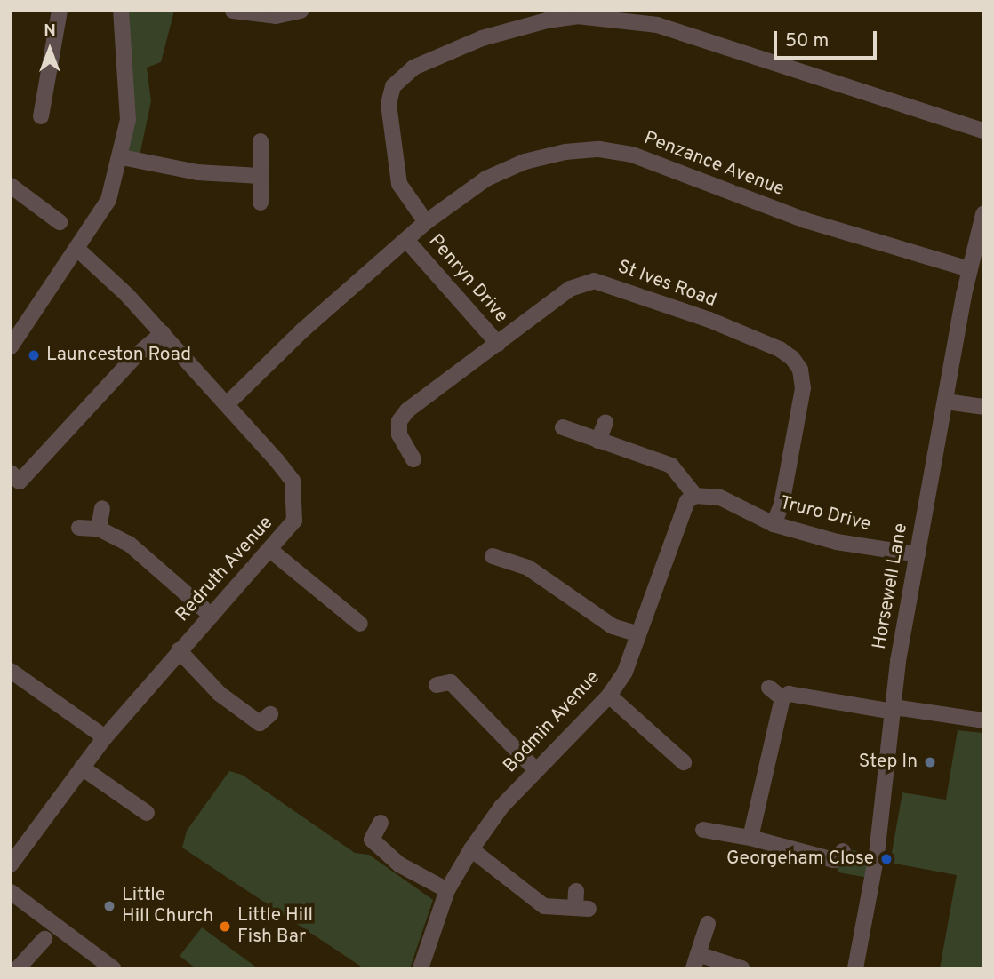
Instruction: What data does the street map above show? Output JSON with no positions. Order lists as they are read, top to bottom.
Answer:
{
  "streets": {
    "street": [
      "Penzance Avenue",
      "Penryn Drive",
      "St Ives Road",
      "Truro Drive",
      "Redruth Avenue",
      "Horsewell Lane",
      "Bodmin Avenue"
    ]
  },
  "crossings": [
    ["Penzance Avenue", "Penryn Drive"],
    ["Penzance Avenue", "Redruth Avenue"],
    ["Penzance Avenue", "Horsewell Lane"],
    ["Penryn Drive", "St Ives Road"],
    ["St Ives Road", "Truro Drive"],
    ["Truro Drive", "Horsewell Lane"],
    ["Truro Drive", "Bodmin Avenue"]
  ],
  "places": [
    "Launceston Road",
    "Step In",
    "Georgeham Close",
    "Little Hill Church",
    "Little Hill Fish Bar"
  ],
  "scale_bar": "50 m",
  "north": "top"
}
